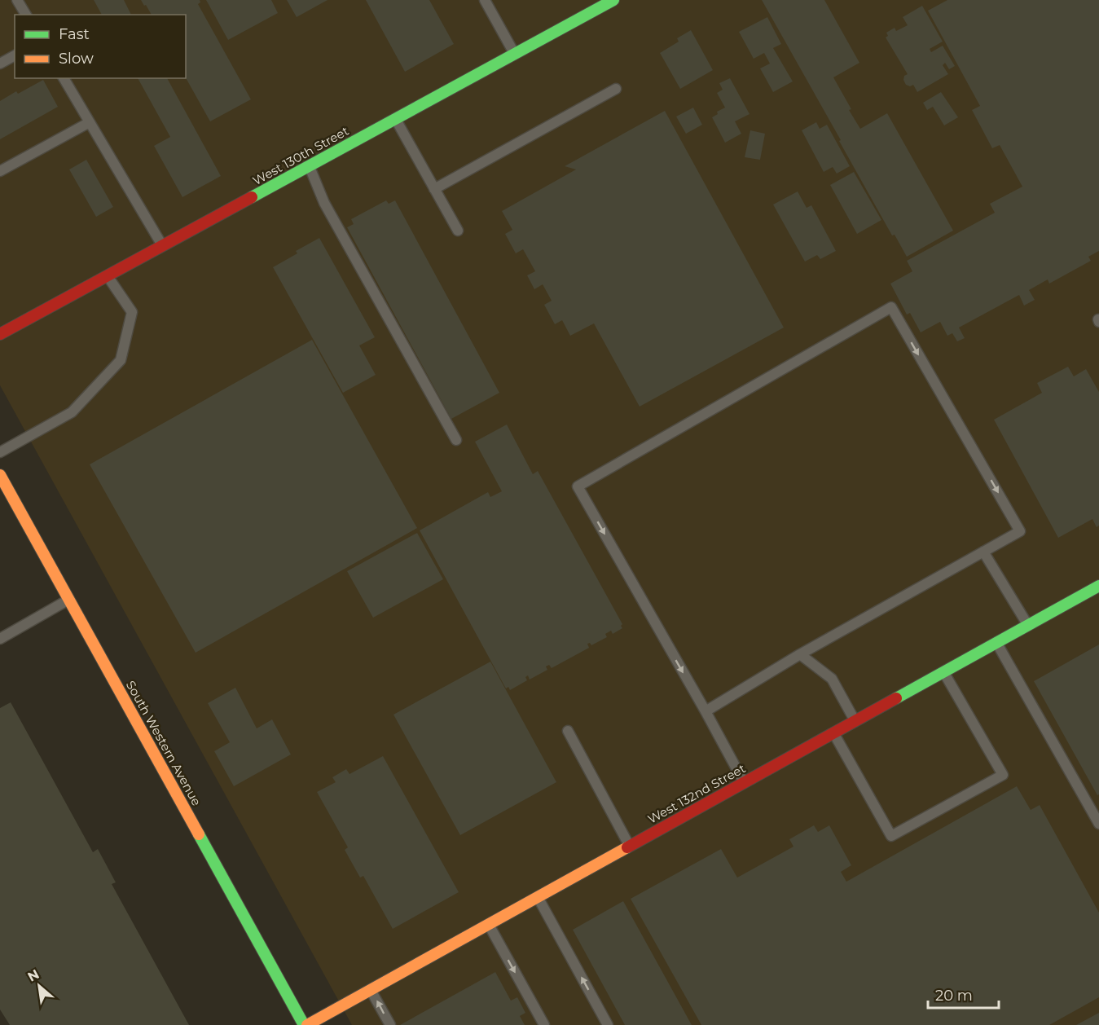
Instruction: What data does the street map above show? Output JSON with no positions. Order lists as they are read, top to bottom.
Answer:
{
  "streets": {
    "street": ["West 130th Street", "South Western Avenue", "West 132nd Street"]
  },
  "crossings": [
    ["South Western Avenue", "West 132nd Street"]
  ],
  "legend": ["Fast", "Slow"],
  "scale_bar": "20 m",
  "north": "top left"
}
